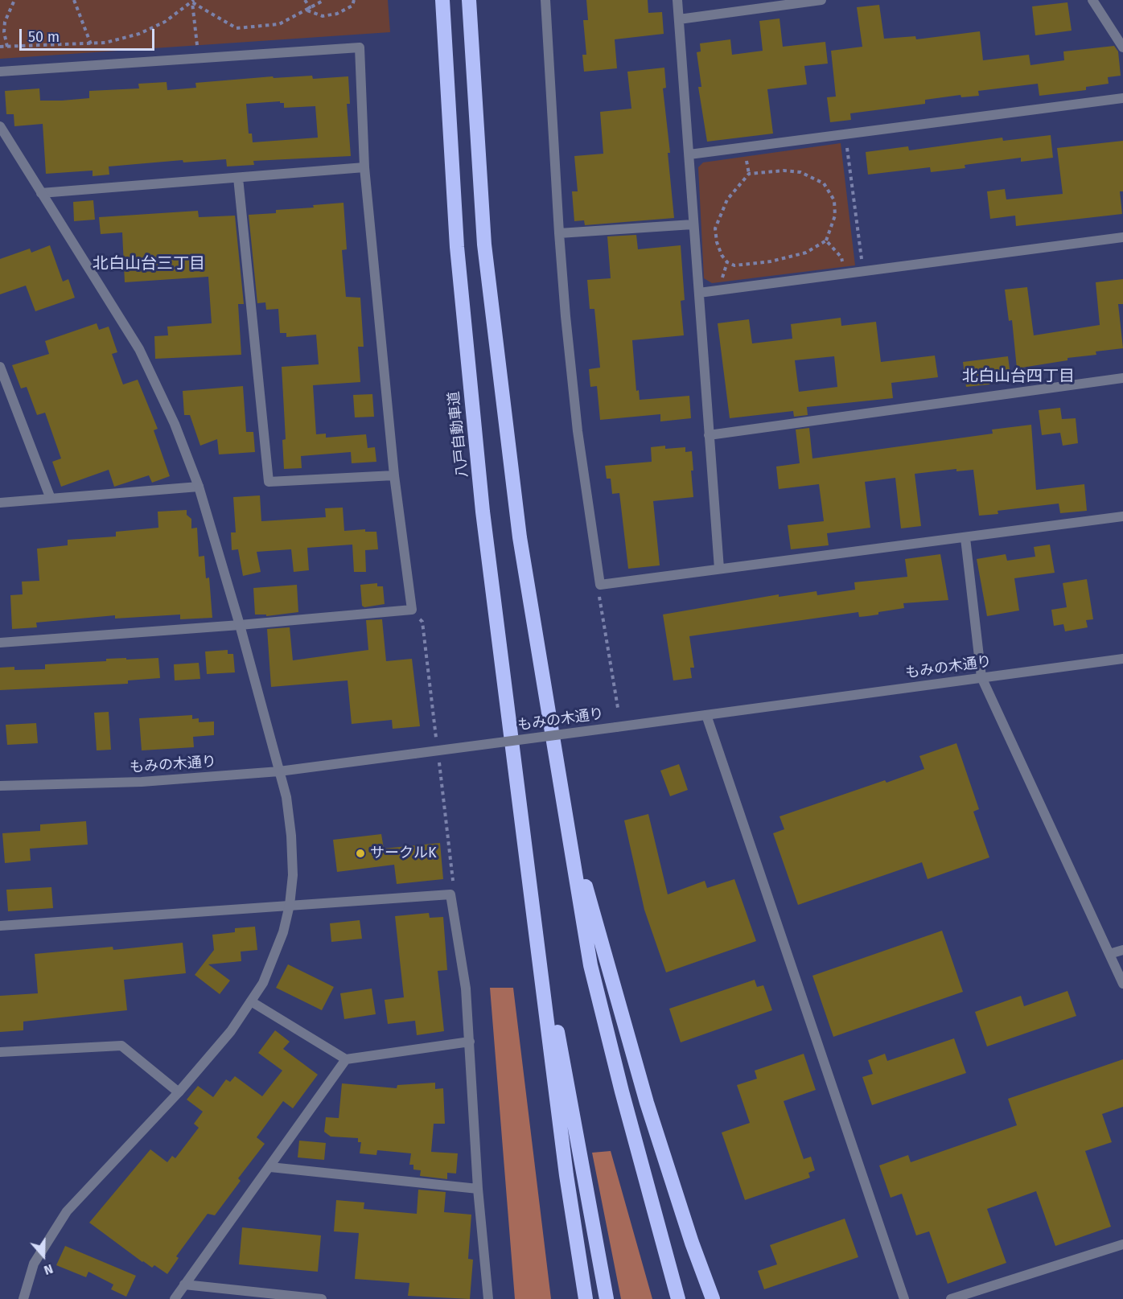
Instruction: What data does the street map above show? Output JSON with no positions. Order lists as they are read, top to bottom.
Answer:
{
  "streets": {
    "highway": ["八戸自動車道"],
    "street": ["もみの木通り"]
  },
  "districts": ["北白山台三丁目", "北白山台四丁目"],
  "places": ["サークルK"],
  "scale_bar": "50 m",
  "north": "bottom"
}
